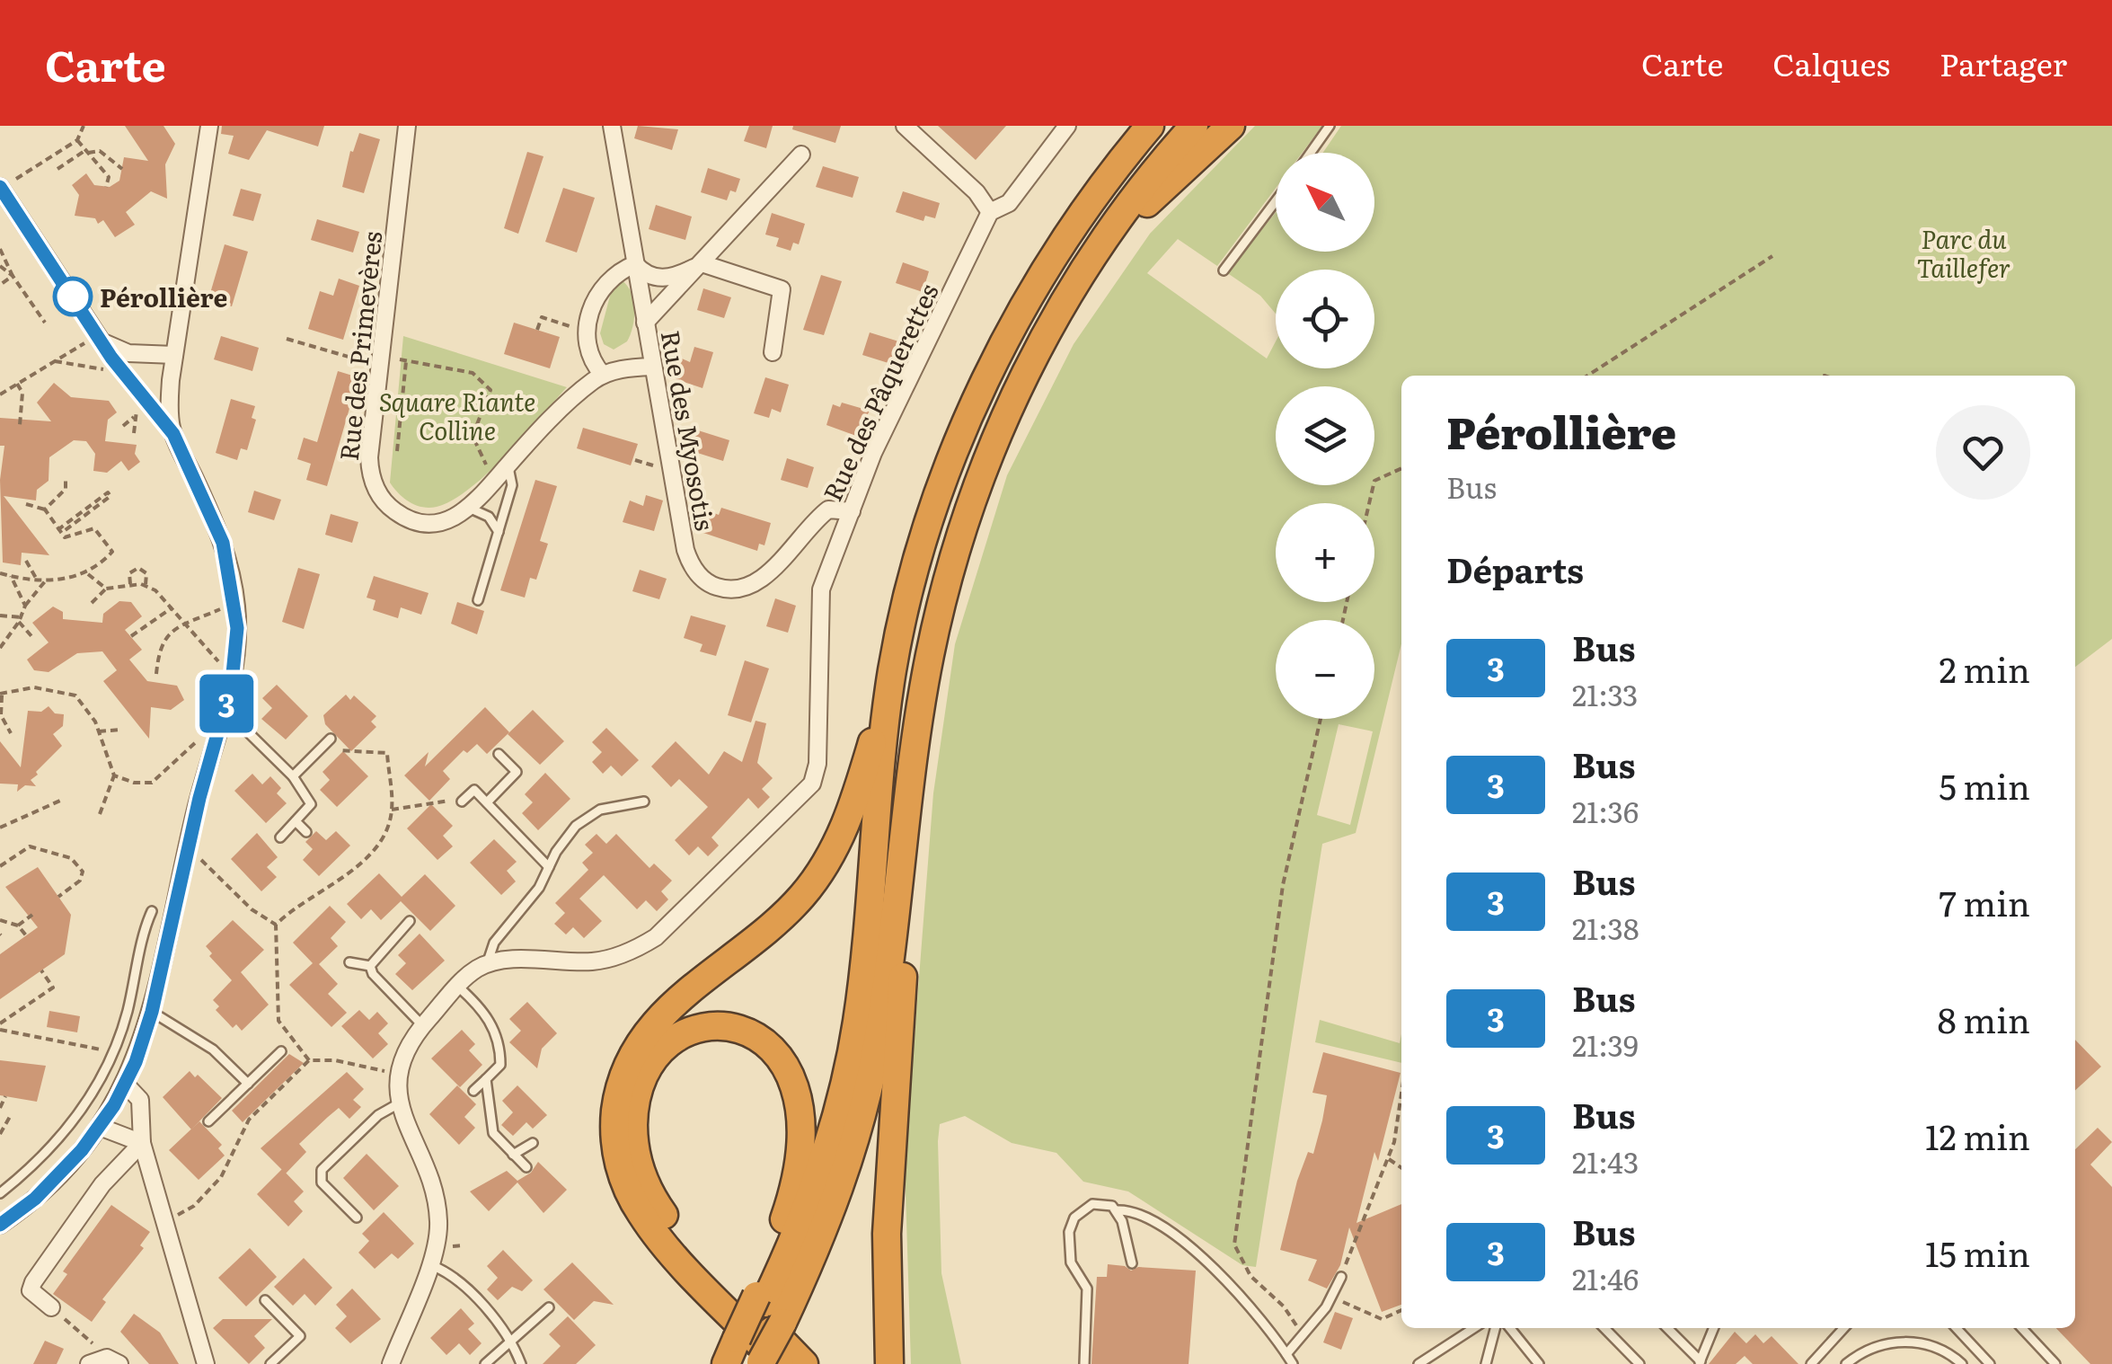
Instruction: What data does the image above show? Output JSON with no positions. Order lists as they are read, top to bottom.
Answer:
{
  "streets": {
    "street": ["Rue des Primevères", "Rue des Pâquerettes", "Rue des Myosotis"]
  },
  "crossings": [
    ["Rue des Pâquerettes", "Rue des Myosotis"]
  ],
  "parks": ["Parc du Taillefer", "Square Riante Colline"],
  "places": ["Pérollière"],
  "lines": ["bus line 3"],
  "north": "top left",
  "page": {
    "header": "Carte",
    "nav": ["Carte", "Calques", "Partager"],
    "on_map": "3",
    "map_buttons": ["+", "−"],
    "heading": [
      ["Pérollière", "Bus"],
      "Départs"
    ],
    "list": [
      {
        "mark": "3",
        "name": "Bus",
        "note": "21:33",
        "value": "2 min"
      },
      {
        "mark": "3",
        "name": "Bus",
        "note": "21:36",
        "value": "5 min"
      },
      {
        "mark": "3",
        "name": "Bus",
        "note": "21:38",
        "value": "7 min"
      },
      {
        "mark": "3",
        "name": "Bus",
        "note": "21:39",
        "value": "8 min"
      },
      {
        "mark": "3",
        "name": "Bus",
        "note": "21:43",
        "value": "12 min"
      },
      {
        "mark": "3",
        "name": "Bus",
        "note": "21:46",
        "value": "15 min"
      }
    ]
  }
}
